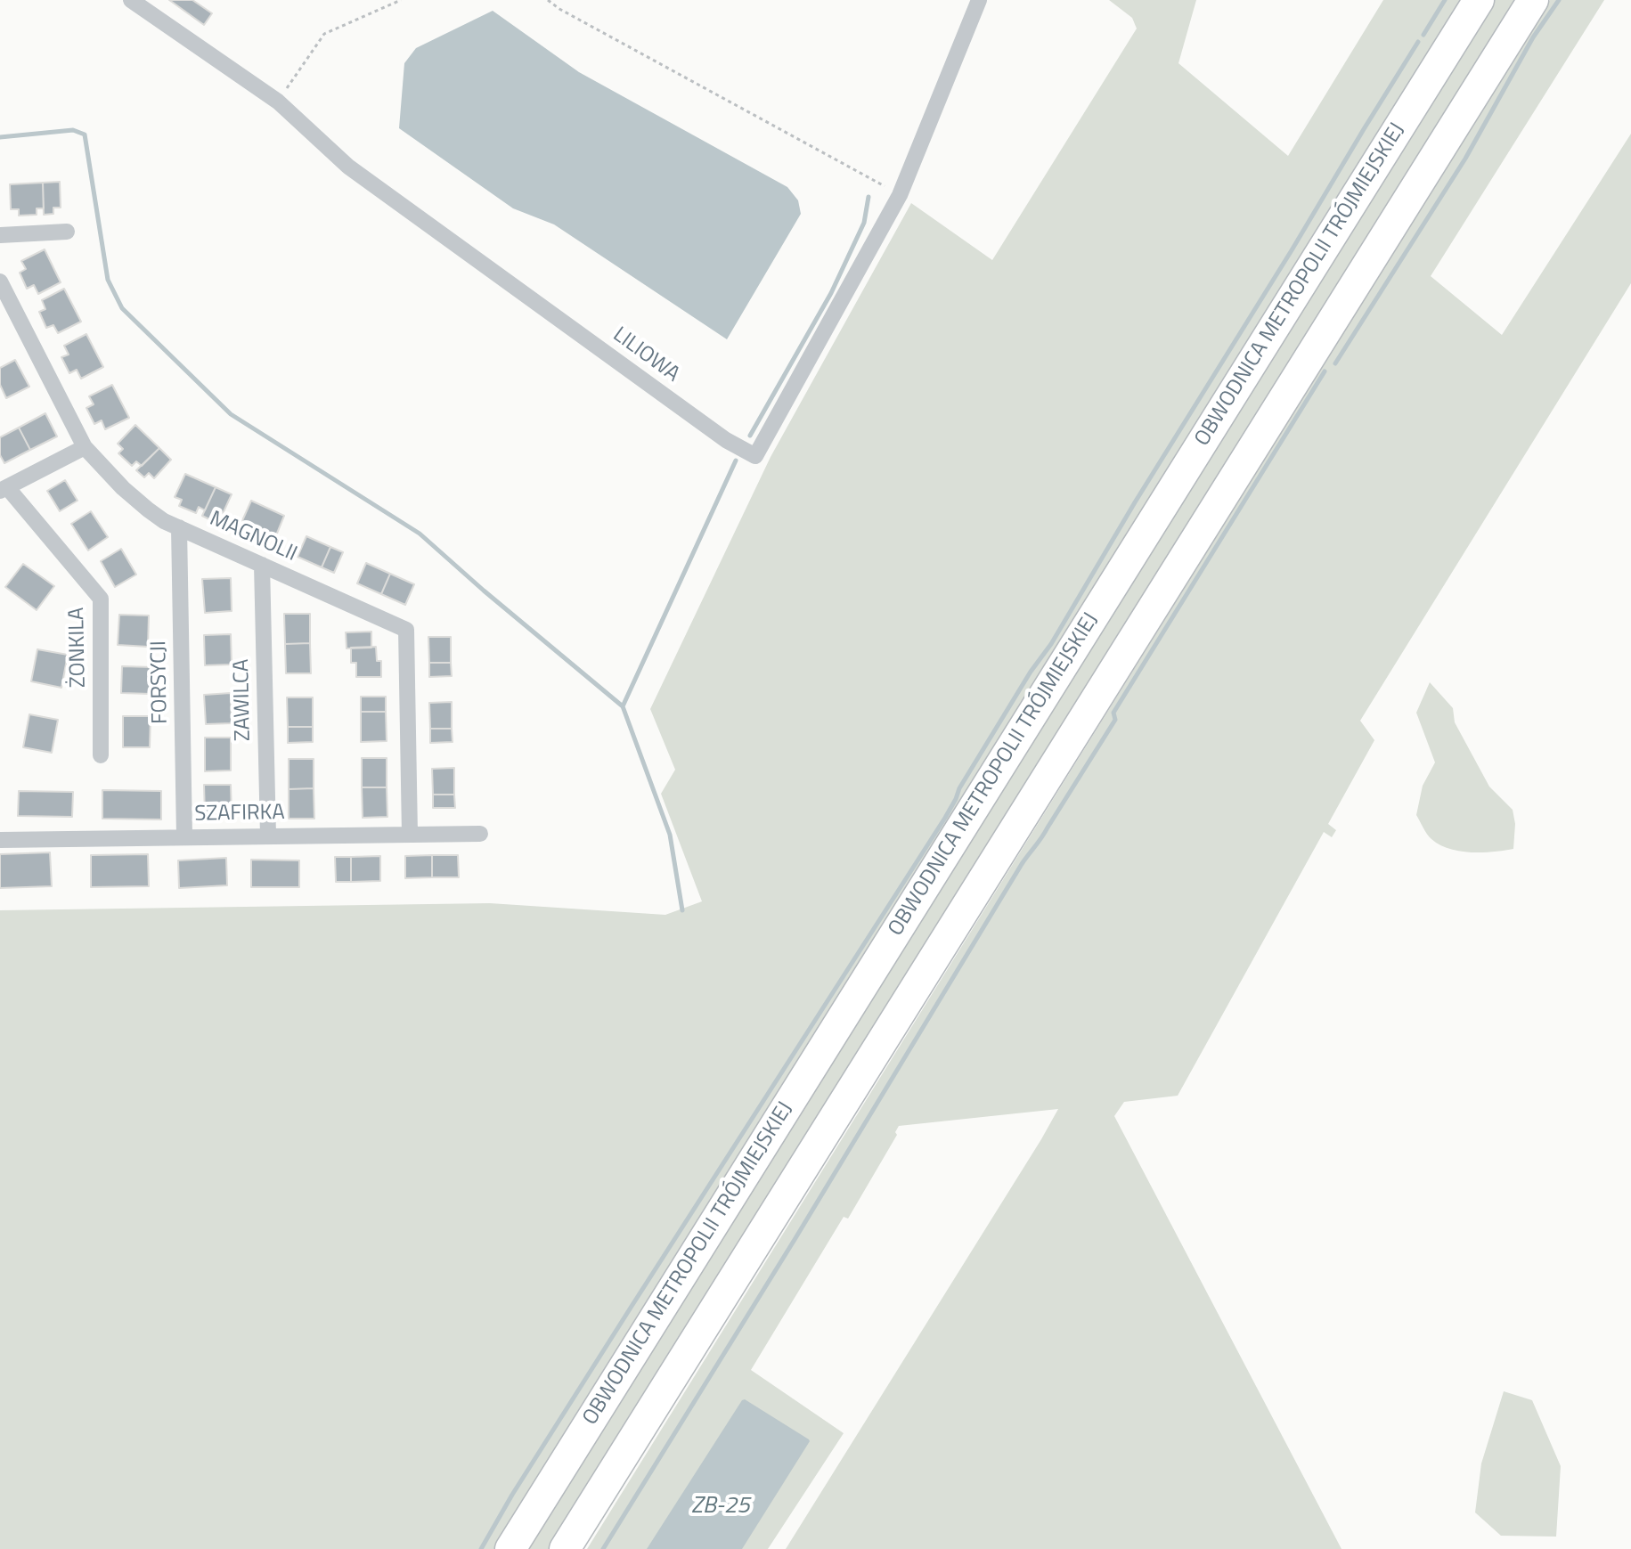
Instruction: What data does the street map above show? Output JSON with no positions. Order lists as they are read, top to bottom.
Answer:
{
  "streets": {
    "highway": ["OBWODNICA METROPOLII TRÓJMIEJSKIEJ"],
    "street": [
      "LILIOWA",
      "MAGNOLII",
      "ŻONKILA",
      "FORSYCJI",
      "ZAWILCA",
      "SZAFIRKA"
    ]
  },
  "crossings": [
    ["MAGNOLII", "FORSYCJI"],
    ["MAGNOLII", "ZAWILCA"],
    ["MAGNOLII", "SZAFIRKA"],
    ["FORSYCJI", "SZAFIRKA"],
    ["ZAWILCA", "SZAFIRKA"]
  ],
  "water": ["ZB-25"]
}
